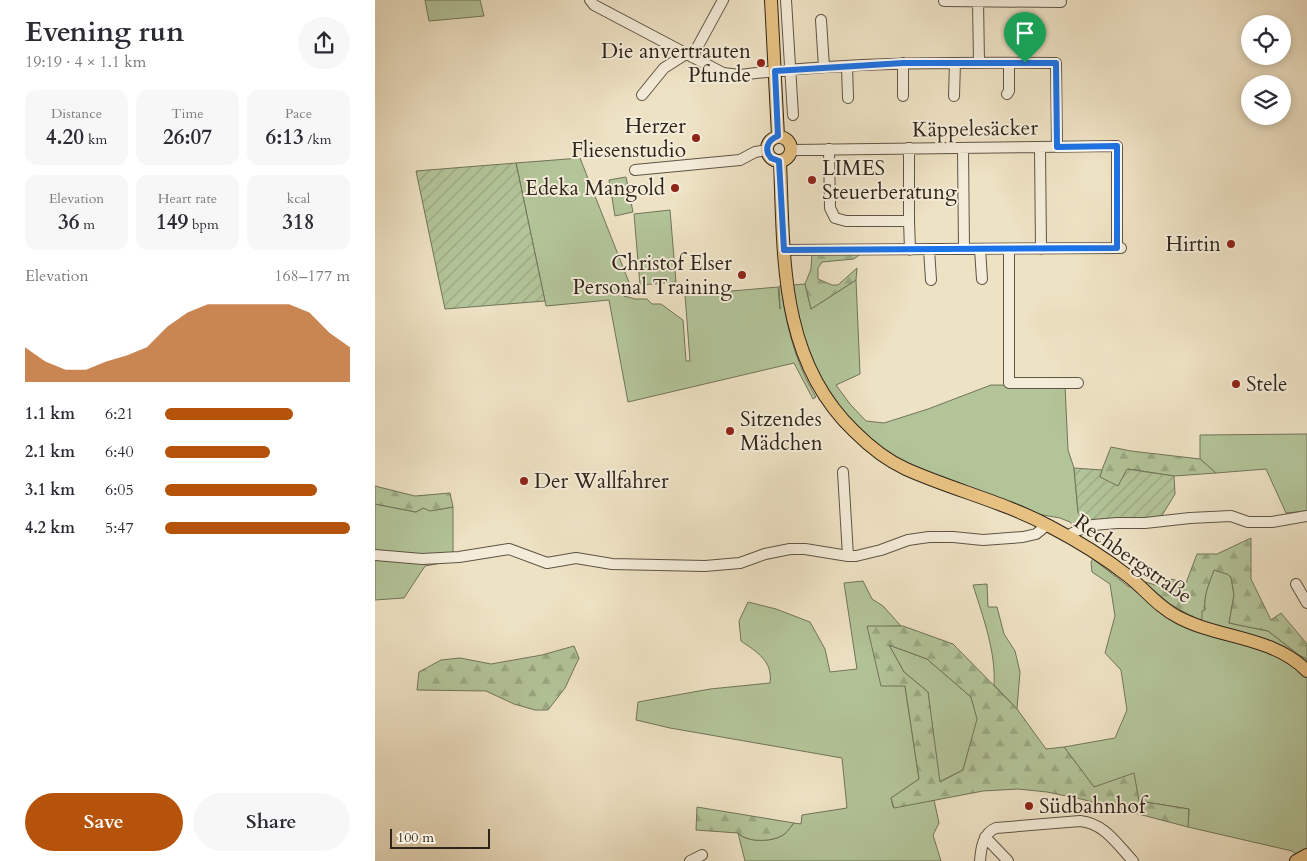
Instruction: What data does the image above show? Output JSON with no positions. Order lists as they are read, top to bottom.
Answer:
{
  "streets": {
    "main road": ["Rechbergstraße"],
    "street": ["Käppelesäcker"]
  },
  "crossings": [
    ["Käppelesäcker", "Rechbergstraße"]
  ],
  "places": [
    "Die anvertrauten Pfunde",
    "Herzer Fliesenstudio",
    "LIMES Steuerberatung",
    "Edeka Mangold",
    "Hirtin",
    "Christof Elser Personal Training",
    "Stele",
    "Sitzendes Mädchen",
    "Der Wallfahrer",
    "Südbahnhof"
  ],
  "scale_bar": "100 m",
  "page": {
    "heading": ["Evening run", "19:19 · 4 × 1.1 km"],
    "stats": [
      ["Distance", "4.20 km"],
      ["Time", "26:07"],
      ["Pace", "6:13 /km"],
      ["Elevation", "36 m"],
      ["Heart rate", "149 bpm"],
      ["kcal", "318"]
    ],
    "chart": ["Elevation", "168–177 m"],
    "list": [
      {
        "name": "1.1 km",
        "note": "6:21"
      },
      {
        "name": "2.1 km",
        "note": "6:40"
      },
      {
        "name": "3.1 km",
        "note": "6:05"
      },
      {
        "name": "4.2 km",
        "note": "5:47"
      }
    ],
    "buttons": ["Save", "Share"],
    "scale": "100 m"
  }
}
